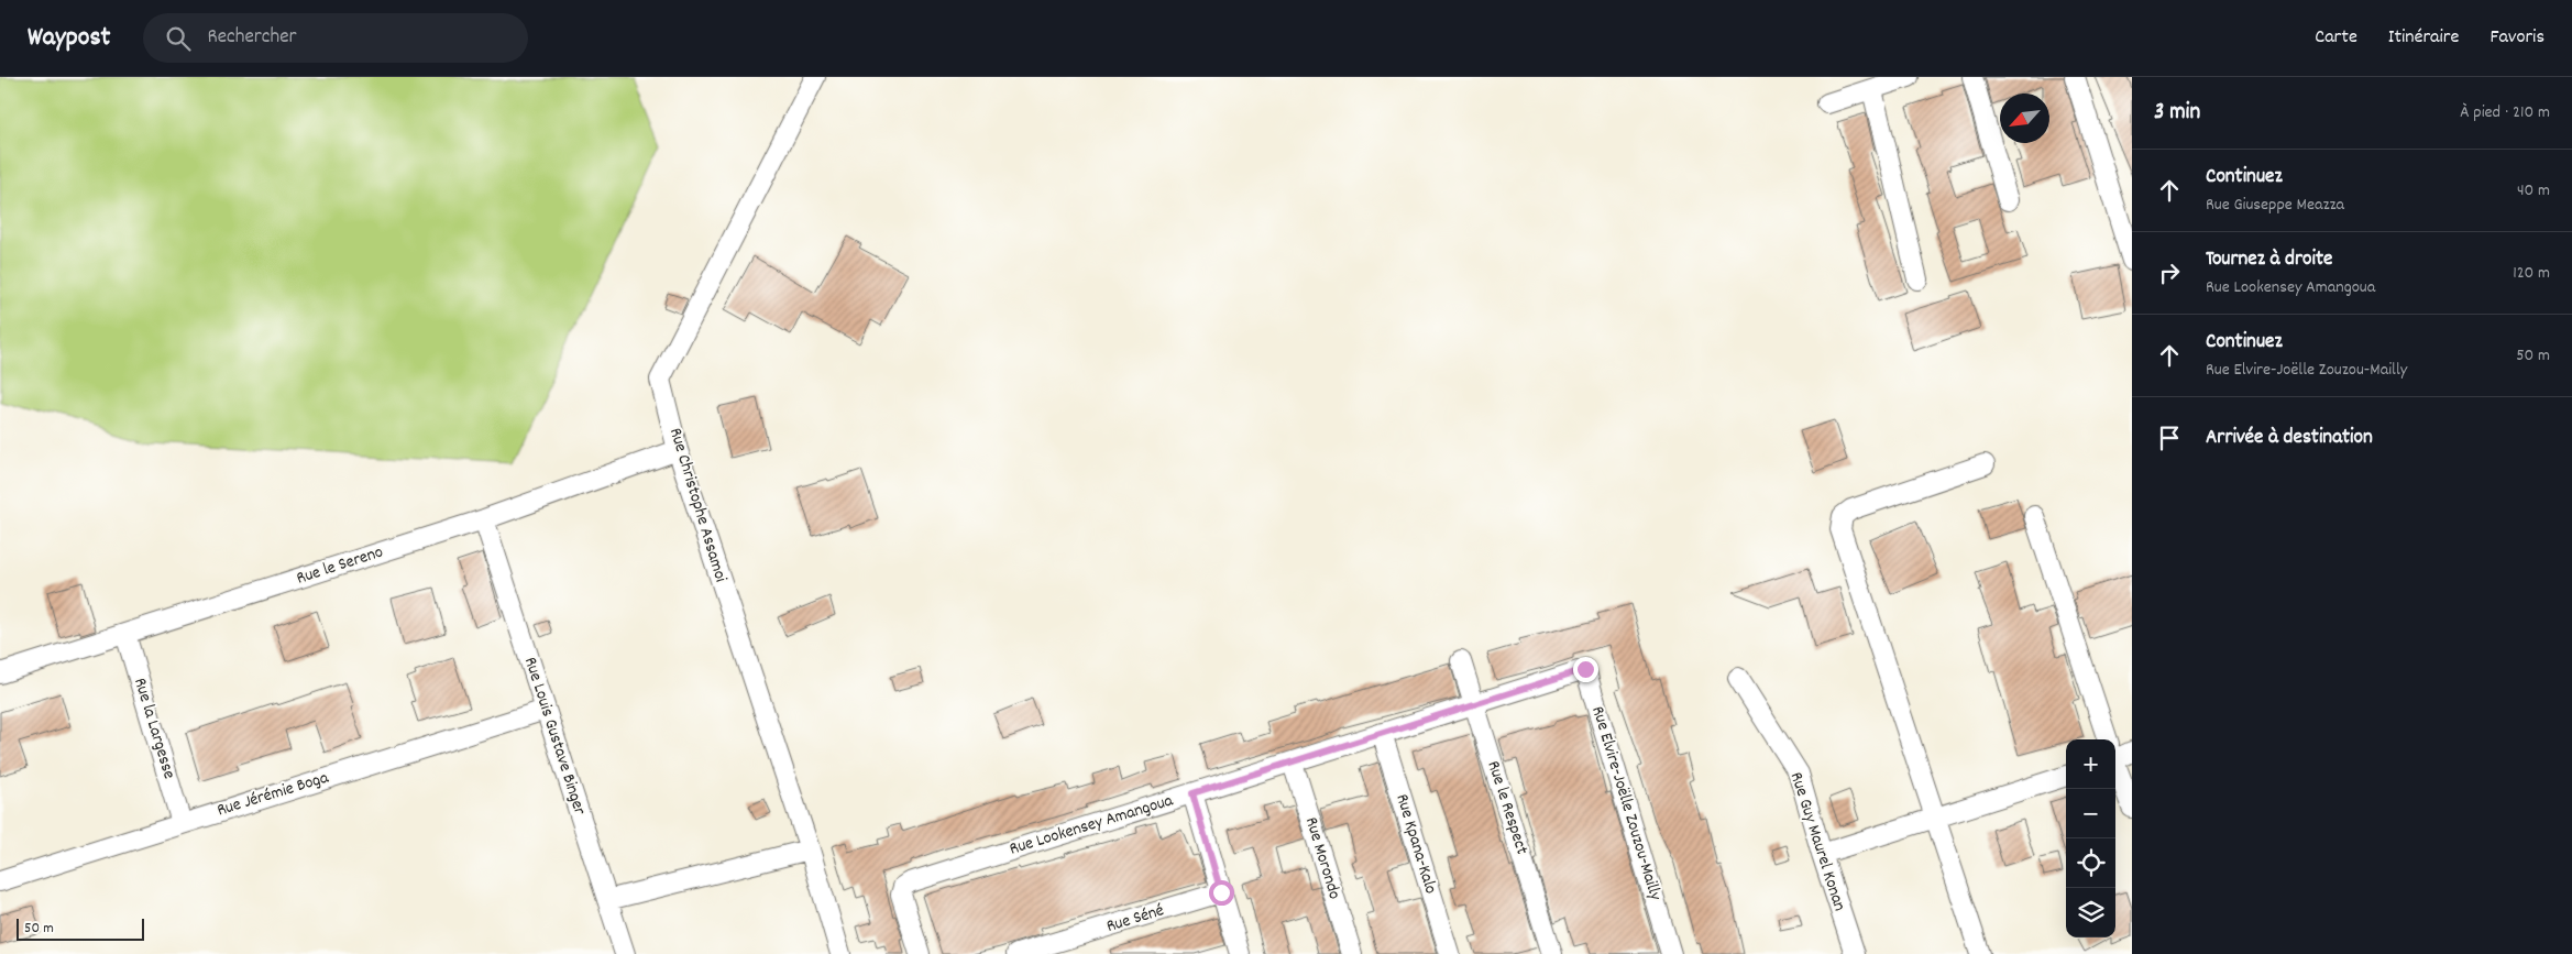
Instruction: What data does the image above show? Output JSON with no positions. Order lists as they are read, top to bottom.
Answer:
{
  "streets": {
    "street": [
      "Rue Christophe Assamoi",
      "Rue le Sereno",
      "Rue la Largesse",
      "Rue Louis Gustave Binger",
      "Rue Jérémie Boga",
      "Rue Elvire-Joëlle Zouzou-Mailly",
      "Rue le Respect",
      "Rue Lookensey Amangoua",
      "Rue Guy Maurel Konan",
      "Rue Kpana-Kalo",
      "Rue Morondo",
      "Rue Séné"
    ]
  },
  "crossings": [
    ["Rue Christophe Assamoi", "Rue le Sereno"],
    ["Rue le Sereno", "Rue la Largesse"],
    ["Rue le Sereno", "Rue Louis Gustave Binger"],
    ["Rue la Largesse", "Rue Jérémie Boga"],
    ["Rue Louis Gustave Binger", "Rue Jérémie Boga"],
    ["Rue Elvire-Joëlle Zouzou-Mailly", "Rue le Respect"],
    ["Rue Elvire-Joëlle Zouzou-Mailly", "Rue Lookensey Amangoua"],
    ["Rue le Respect", "Rue Lookensey Amangoua"],
    ["Rue Lookensey Amangoua", "Rue Kpana-Kalo"],
    ["Rue Lookensey Amangoua", "Rue Morondo"]
  ],
  "scale_bar": "50 m",
  "north": "bottom left",
  "page": {
    "header": "Waypost",
    "search": "Rechercher",
    "nav": ["Carte", "Itinéraire", "Favoris"],
    "heading": ["3 min", "À pied · 210 m"],
    "list": [
      ["Continuez", "Rue Giuseppe Meazza", "40 m"],
      ["Tournez à droite", "Rue Lookensey Amangoua", "120 m"],
      ["Continuez", "Rue Elvire-Joëlle Zouzou-Mailly", "50 m"],
      "Arrivée à destination"
    ],
    "map_buttons": ["+", "−"],
    "scale": "50 m"
  }
}
